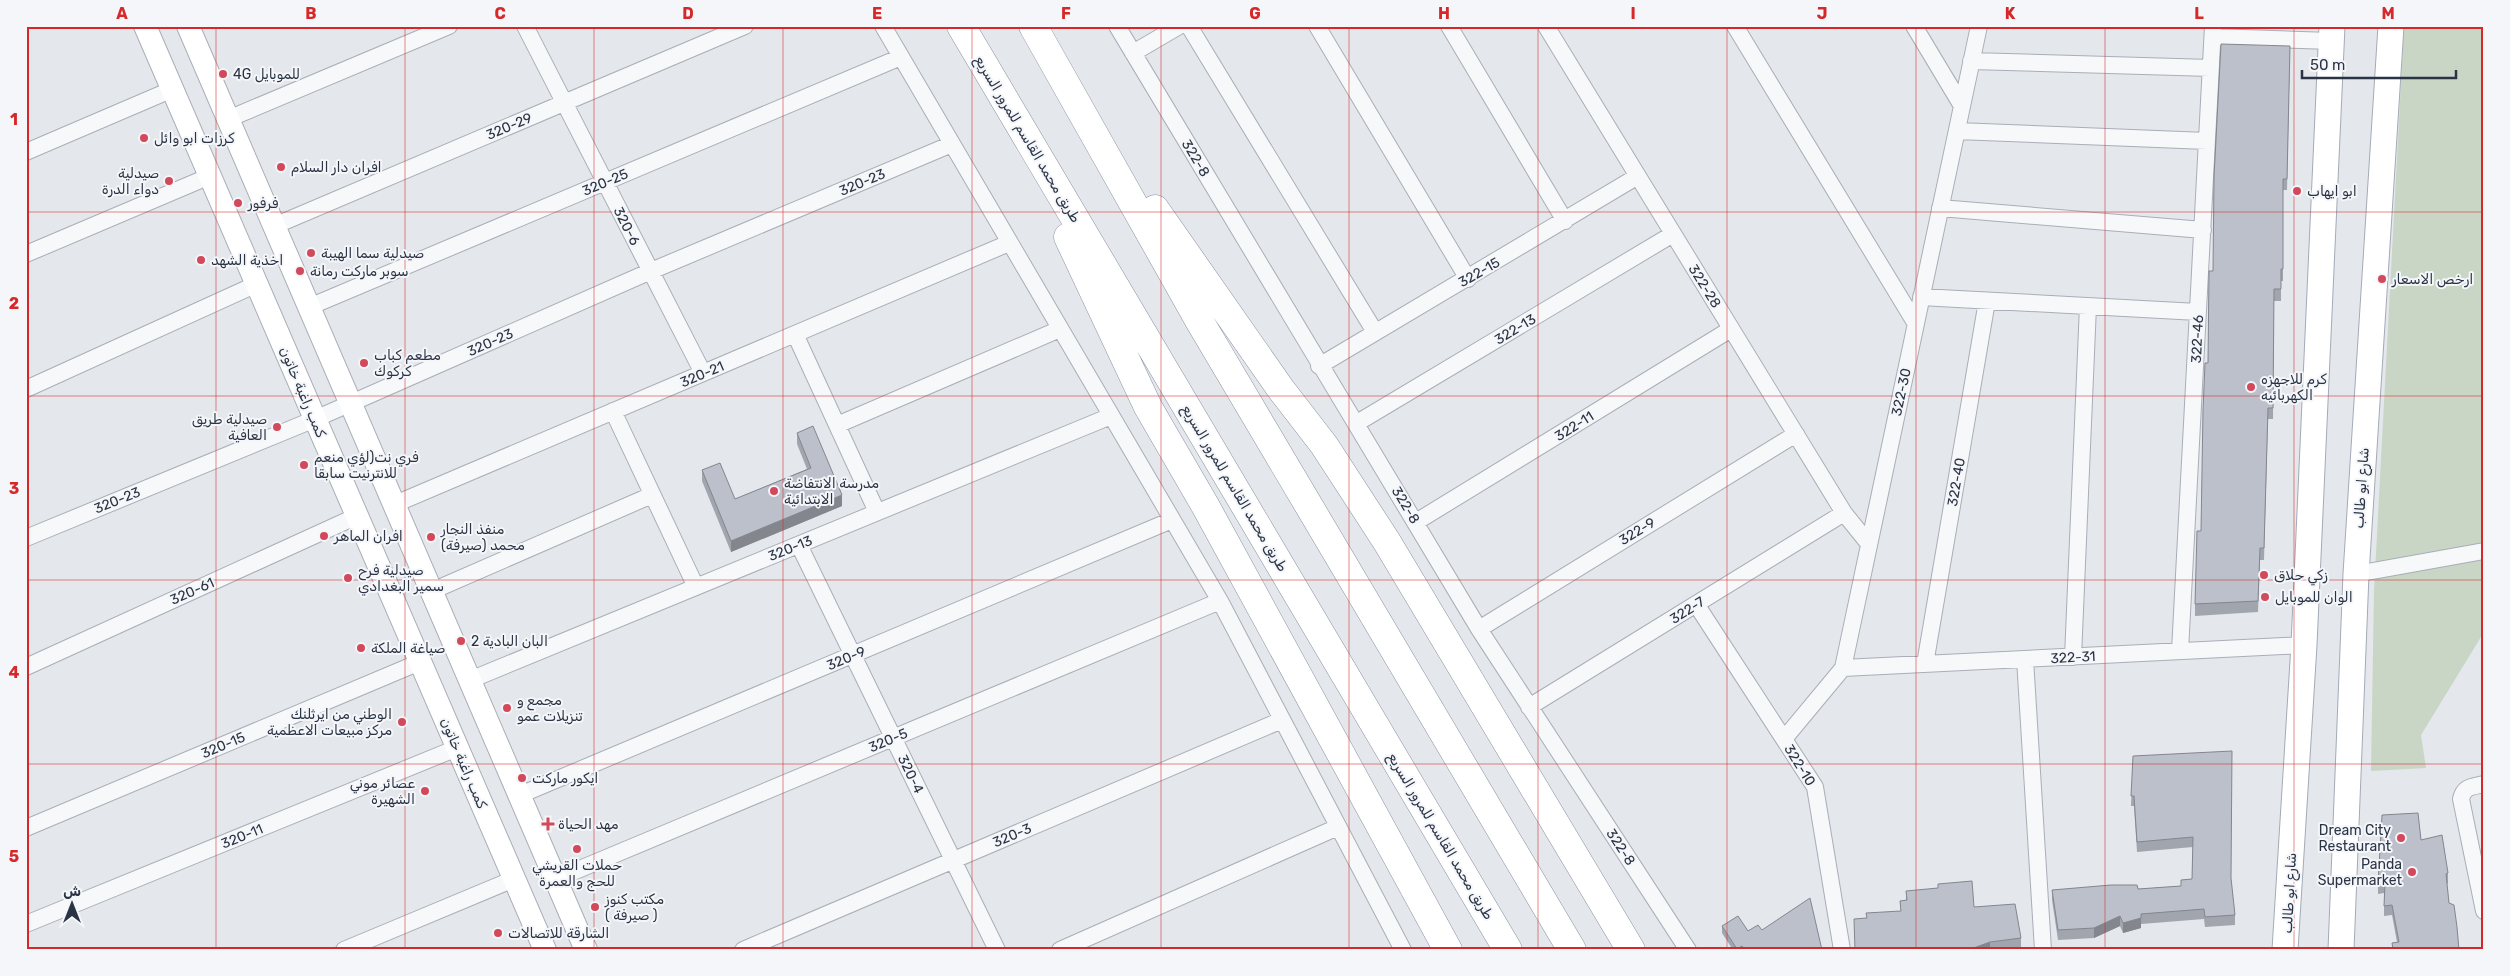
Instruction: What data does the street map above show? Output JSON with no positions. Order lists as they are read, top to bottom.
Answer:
{
  "streets": {
    "highway": ["طريق محمد القاسم للمرور السريع"],
    "main road": ["شارع ابو طالب"],
    "street": [
      "320-29",
      "322-8",
      "320-25",
      "320-23",
      "320-6",
      "322-15",
      "322-28",
      "322-13",
      "322-46",
      "320-21",
      "كمب راغبة خاتون",
      "322-30",
      "322-11",
      "322-40",
      "322-9",
      "320-13",
      "320-61",
      "322-7",
      "322-31",
      "320-9",
      "320-5",
      "320-15",
      "322-10",
      "320-4",
      "320-3",
      "320-11"
    ]
  },
  "crossings": [
    ["320-29", "320-6"],
    ["322-8", "322-15"],
    ["322-8", "322-13"],
    ["322-8", "322-11"],
    ["322-8", "322-9"],
    ["322-8", "322-7"],
    ["320-25", "320-6"],
    ["320-23", "320-6"],
    ["320-23", "كمب راغبة خاتون"],
    ["320-6", "320-21"],
    ["322-15", "322-28"],
    ["322-28", "322-13"],
    ["322-28", "322-30"],
    ["322-28", "322-11"],
    ["322-28", "322-9"],
    ["322-28", "322-7"],
    ["322-46", "322-31"],
    ["كمب راغبة خاتون", "320-61"],
    ["كمب راغبة خاتون", "320-15"],
    ["كمب راغبة خاتون", "320-11"],
    ["322-30", "322-31"],
    ["322-30", "322-10"],
    ["322-40", "322-31"],
    ["شارع ابو طالب", "322-31"],
    ["320-13", "320-4"],
    ["322-7", "322-10"],
    ["320-9", "320-4"],
    ["320-5", "320-4"],
    ["320-4", "320-3"]
  ],
  "places": {
    "other": [
      "4G للموبايل",
      "كرزات ابو وائل",
      "افران دار السلام",
      "صيدلية دواء الدرة",
      "ابو ايهاب",
      "فرفور",
      "صيدلية سما الهيبة",
      "اخذية الشهد",
      "سوبر ماركت رمانة",
      "ارخص الاسعار",
      "مطعم كباب كركوك",
      "كرم للاجهزه الكهربائيه",
      "صيدلية طريق العافية",
      "فري نت(لؤي منعم للانترنيت سابقا",
      "مدرسة الانتفاضة الابتدائية",
      "افران الماهر",
      "منفذ النجار محمد (صيرفة)",
      "زكي حلاق",
      "صيدلية فرح سمير البغدادي",
      "الوان للموبايل",
      "البان البادية 2",
      "صياغة الملكة",
      "مجمع و تنزيلات عمو",
      "الوطني من ايرثلنك مركز مبيعات الاعظمية",
      "ايكور ماركت",
      "عصائر موني الشهيرة",
      "Dream City Restaurant",
      "حملات القريشي للحج والعمرة",
      "Panda Supermarket",
      "مكتب كنوز ( صيرفة )",
      "الشارقة للاتصالات"
    ],
    "health": ["مهد الحياة"]
  },
  "scale_bar": "50 m",
  "north": "top",
  "grid": {
    "columns": [
      "A",
      "B",
      "C",
      "D",
      "E",
      "F",
      "G",
      "H",
      "I",
      "J",
      "K",
      "L",
      "M"
    ],
    "rows": [
      "1",
      "2",
      "3",
      "4",
      "5"
    ]
  }
}
